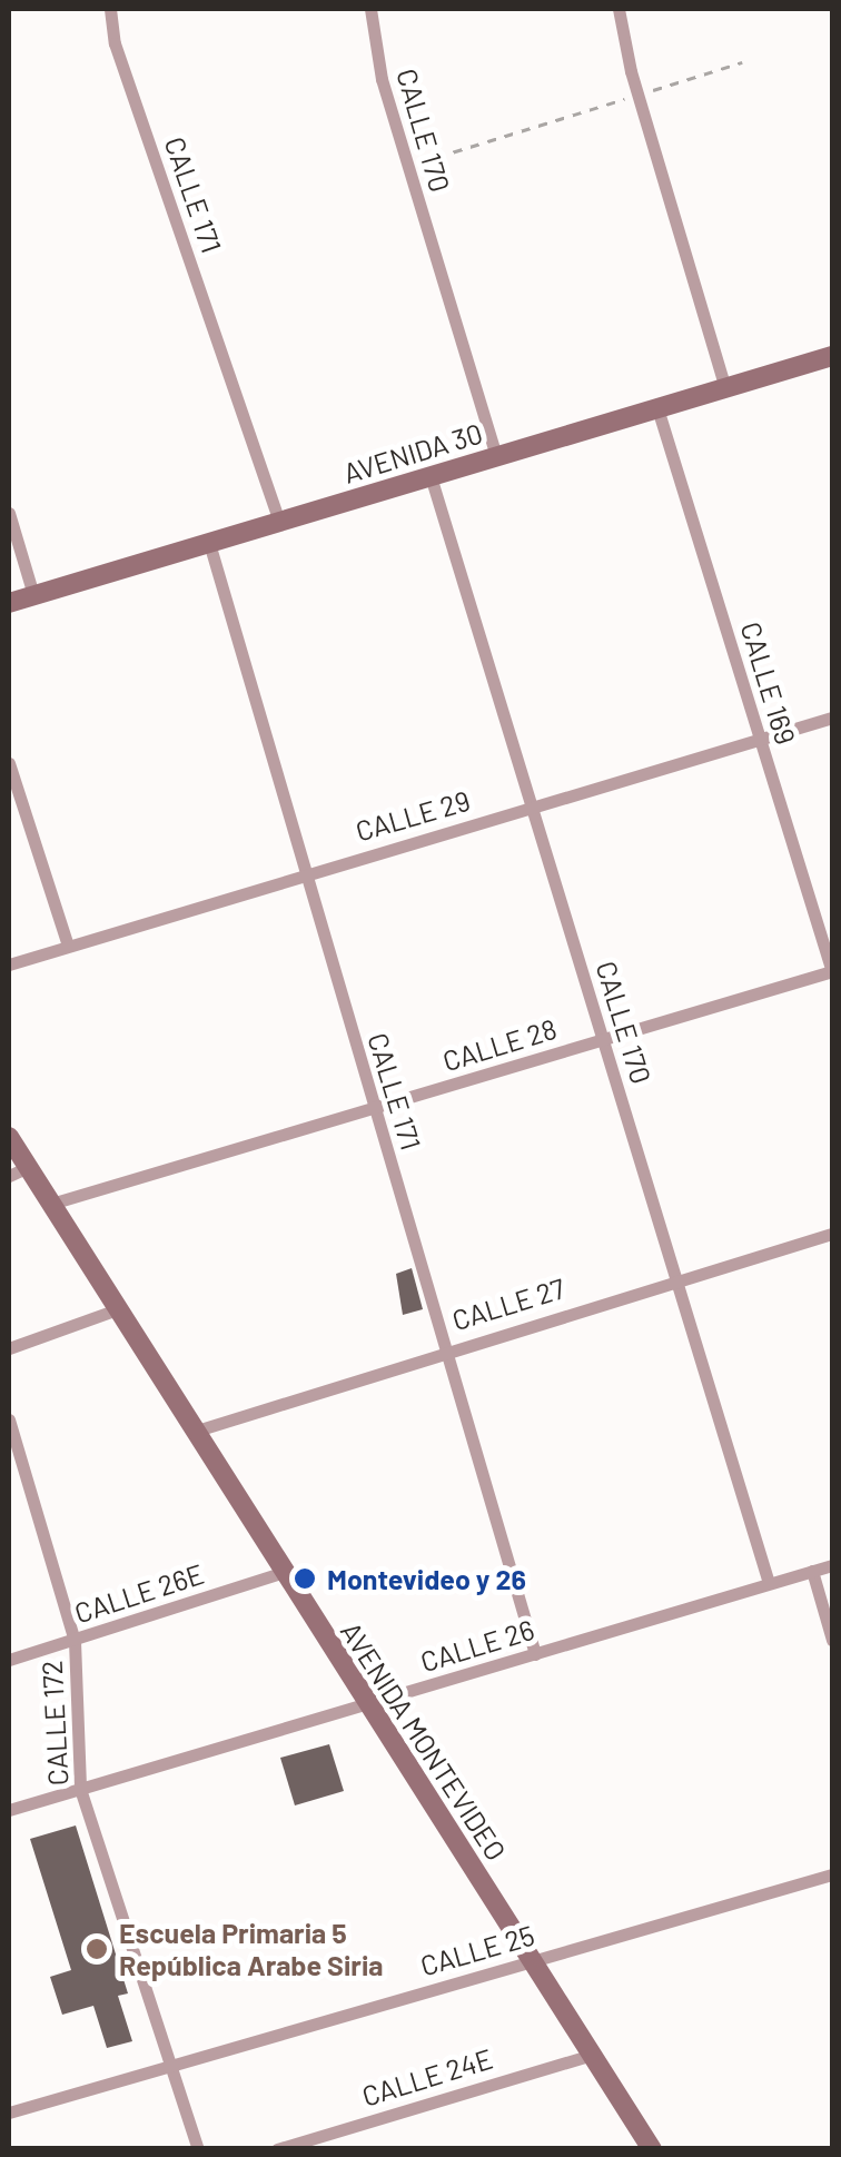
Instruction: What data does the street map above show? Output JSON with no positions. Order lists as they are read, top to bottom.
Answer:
{
  "streets": {
    "main road": ["AVENIDA 30", "AVENIDA MONTEVIDEO"],
    "street": [
      "CALLE 170",
      "CALLE 171",
      "CALLE 169",
      "CALLE 29",
      "CALLE 28",
      "CALLE 27",
      "CALLE 26E",
      "CALLE 26",
      "CALLE 172",
      "CALLE 25",
      "CALLE 24E"
    ]
  },
  "crossings": [
    ["CALLE 170", "AVENIDA 30"],
    ["CALLE 170", "CALLE 29"],
    ["CALLE 170", "CALLE 28"],
    ["CALLE 170", "CALLE 27"],
    ["CALLE 170", "CALLE 26"],
    ["CALLE 171", "AVENIDA 30"],
    ["CALLE 171", "CALLE 29"],
    ["CALLE 171", "CALLE 28"],
    ["CALLE 171", "CALLE 27"],
    ["CALLE 171", "CALLE 26"],
    ["AVENIDA 30", "CALLE 169"],
    ["CALLE 169", "CALLE 29"],
    ["CALLE 169", "CALLE 28"],
    ["CALLE 28", "AVENIDA MONTEVIDEO"],
    ["CALLE 27", "AVENIDA MONTEVIDEO"],
    ["CALLE 26E", "CALLE 172"],
    ["CALLE 26E", "AVENIDA MONTEVIDEO"],
    ["CALLE 26", "CALLE 172"],
    ["CALLE 26", "AVENIDA MONTEVIDEO"],
    ["CALLE 172", "CALLE 25"],
    ["AVENIDA MONTEVIDEO", "CALLE 25"],
    ["AVENIDA MONTEVIDEO", "CALLE 24E"]
  ],
  "places": ["Montevideo y 26", "Escuela Primaria 5 República Arabe Siria"]
}
